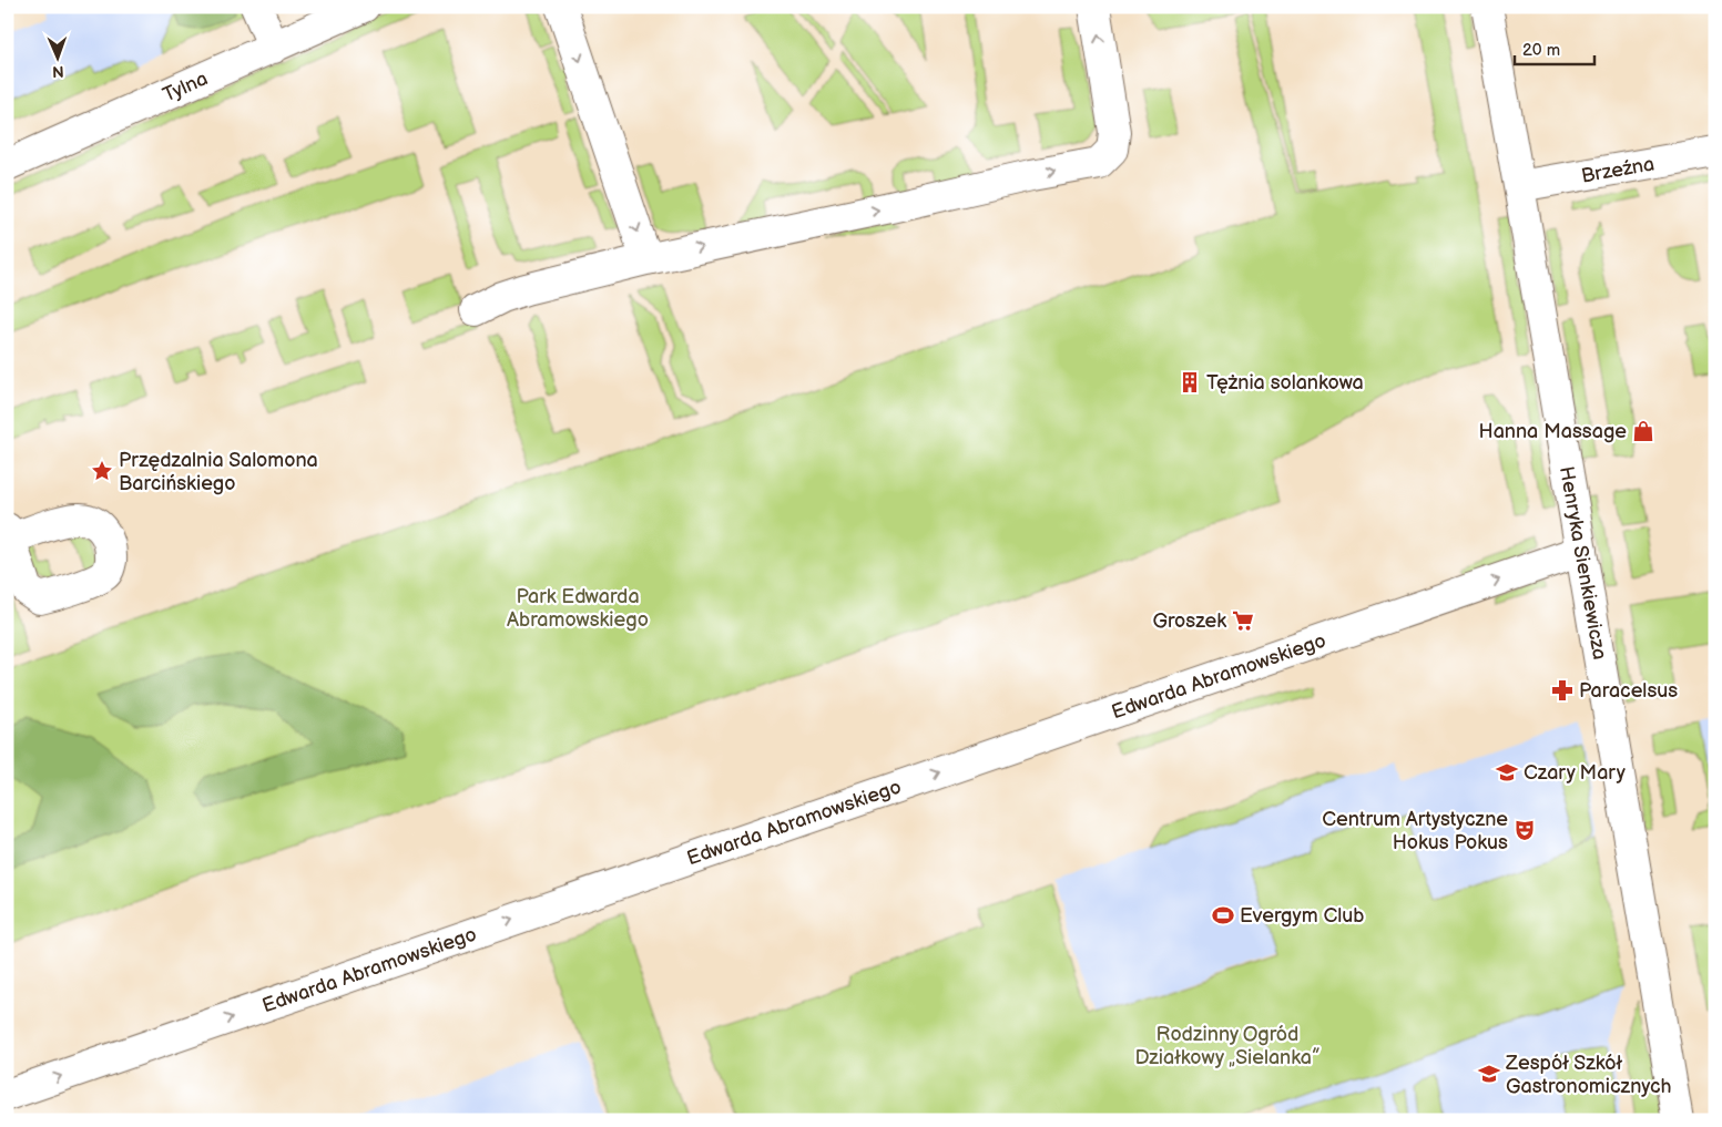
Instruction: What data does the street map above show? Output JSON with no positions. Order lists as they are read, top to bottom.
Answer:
{
  "streets": {
    "street": [
      "Tylna",
      "Brzeźna",
      "Henryka Sienkiewicza",
      "Edwarda Abramowskiego"
    ]
  },
  "crossings": [
    ["Brzeźna", "Henryka Sienkiewicza"],
    ["Henryka Sienkiewicza", "Edwarda Abramowskiego"]
  ],
  "one_way": ["Edwarda Abramowskiego"],
  "parks": ["Park Edwarda Abramowskiego", "Rodzinny Ogród Działkowy „Sielanka”"],
  "places": {
    "building": ["Tężnia solankowa"],
    "shop": ["Hanna Massage"],
    "place": ["Przędzalnia Salomona Barcińskiego"],
    "supermarket": ["Groszek"],
    "pharmacy": ["Paracelsus"],
    "school or university": ["Czary Mary", "Zespół Szkół Gastronomicznych"],
    "theatre": ["Centrum Artystyczne Hokus Pokus"],
    "sports": ["Evergym Club"]
  },
  "scale_bar": "20 m",
  "north": "bottom"
}
